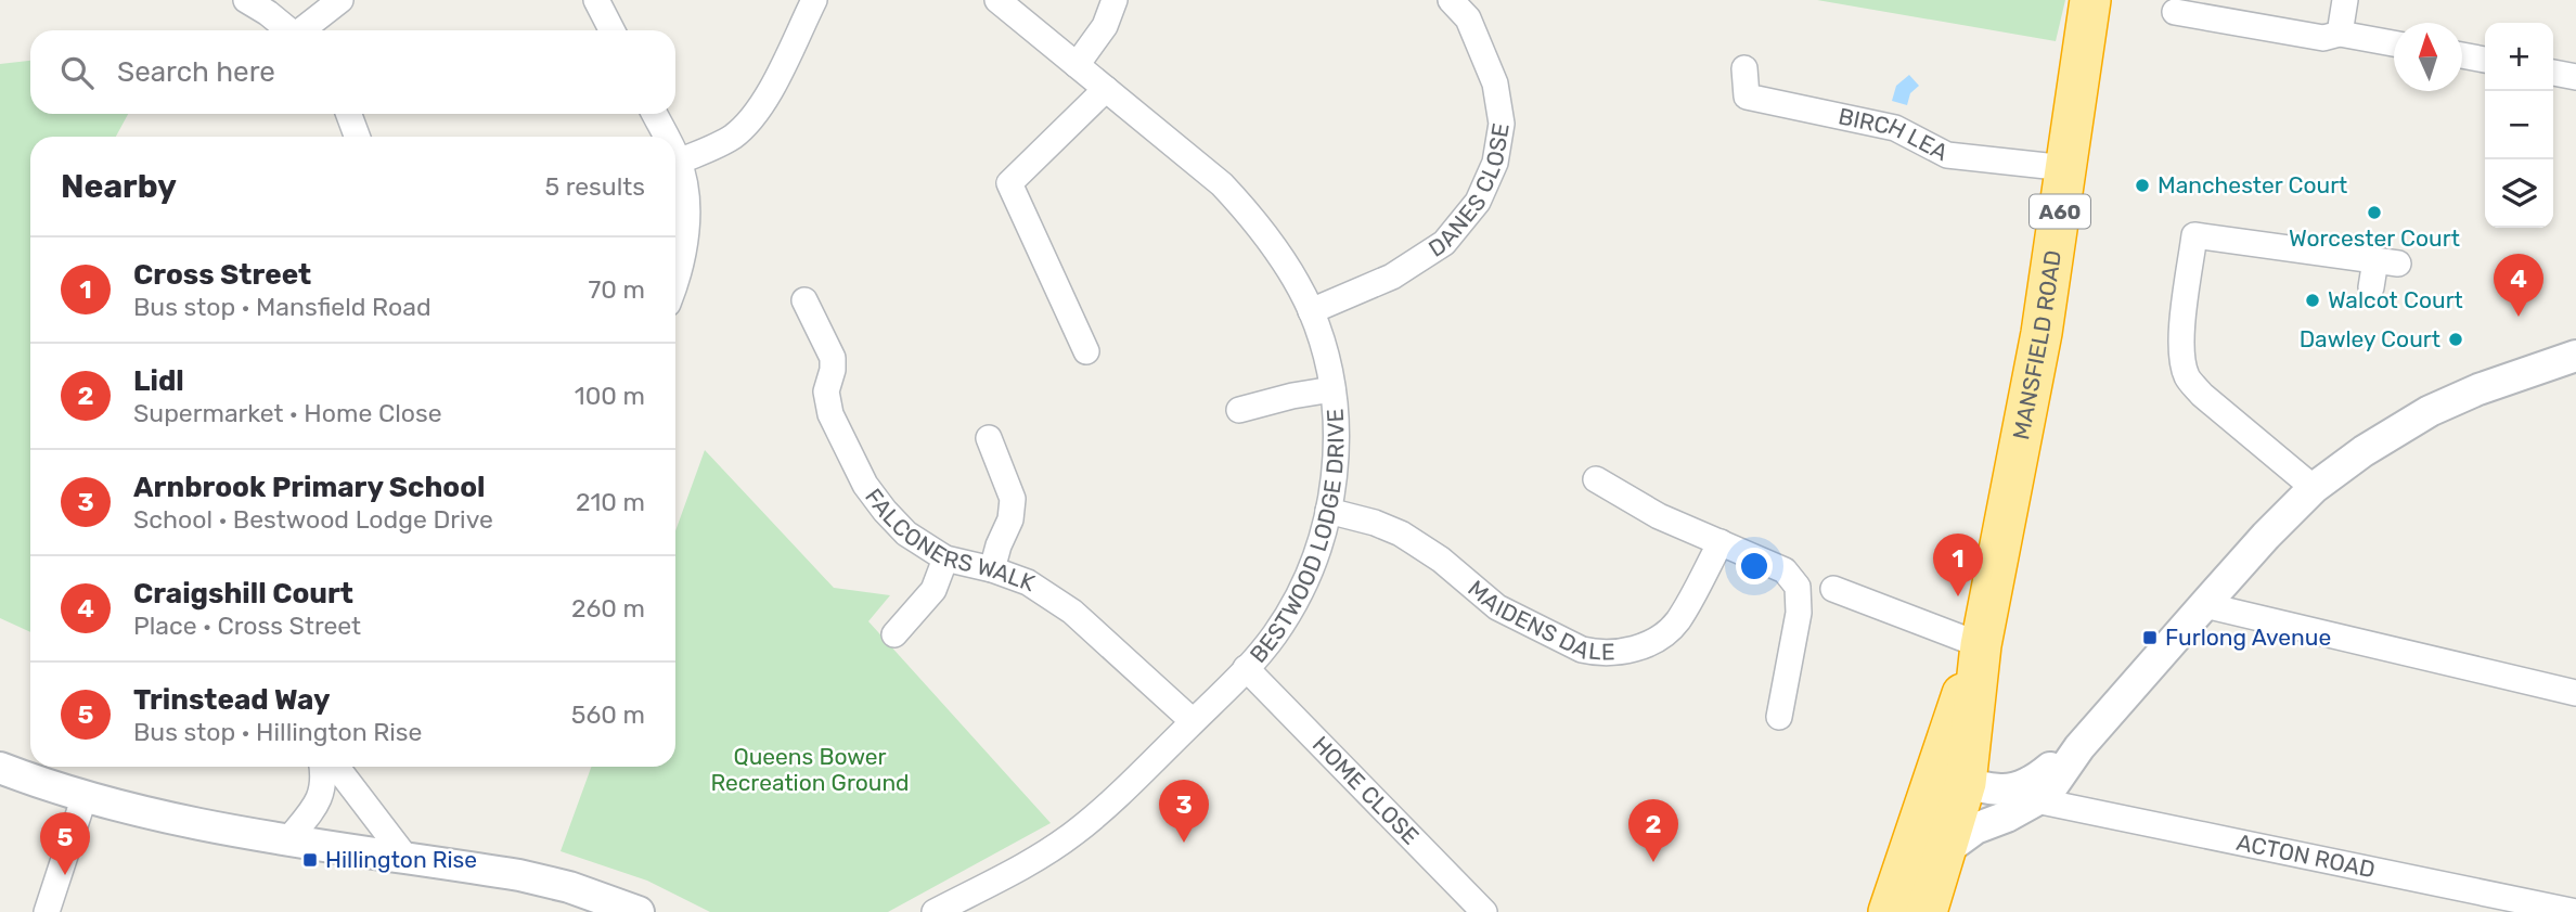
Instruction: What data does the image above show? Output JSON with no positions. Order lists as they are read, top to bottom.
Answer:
{
  "streets": {
    "highway": ["A60", "MANSFIELD ROAD"],
    "street": [
      "BIRCH LEA",
      "DANES CLOSE",
      "BESTWOOD LODGE DRIVE",
      "FALCONERS WALK",
      "MAIDENS DALE",
      "HOME CLOSE",
      "ACTON ROAD"
    ]
  },
  "crossings": [
    ["BIRCH LEA", "MANSFIELD ROAD"],
    ["DANES CLOSE", "BESTWOOD LODGE DRIVE"],
    ["BESTWOOD LODGE DRIVE", "FALCONERS WALK"],
    ["BESTWOOD LODGE DRIVE", "MAIDENS DALE"],
    ["BESTWOOD LODGE DRIVE", "HOME CLOSE"]
  ],
  "parks": ["Queens Bower Recreation Ground"],
  "places": {
    "other": [
      "Manchester Court",
      "Worcester Court",
      "Walcot Court",
      "Dawley Court"
    ],
    "transit": ["Furlong Avenue", "Hillington Rise"]
  },
  "north": "top",
  "page": {
    "map_buttons": ["+", "−"],
    "search": "Search here",
    "heading": ["Nearby", "5 results"],
    "list": [
      {
        "mark": "1",
        "name": "Cross Street",
        "note": "Bus stop · Mansfield Road",
        "value": "70 m"
      },
      {
        "mark": "2",
        "name": "Lidl",
        "note": "Supermarket · Home Close",
        "value": "100 m"
      },
      {
        "mark": "3",
        "name": "Arnbrook Primary School",
        "note": "School · Bestwood Lodge Drive",
        "value": "210 m"
      },
      {
        "mark": "4",
        "name": "Craigshill Court",
        "note": "Place · Cross Street",
        "value": "260 m"
      },
      {
        "mark": "5",
        "name": "Trinstead Way",
        "note": "Bus stop · Hillington Rise",
        "value": "560 m"
      }
    ],
    "pins": [
      "4",
      "1",
      "3",
      "2",
      "5"
    ]
  }
}
